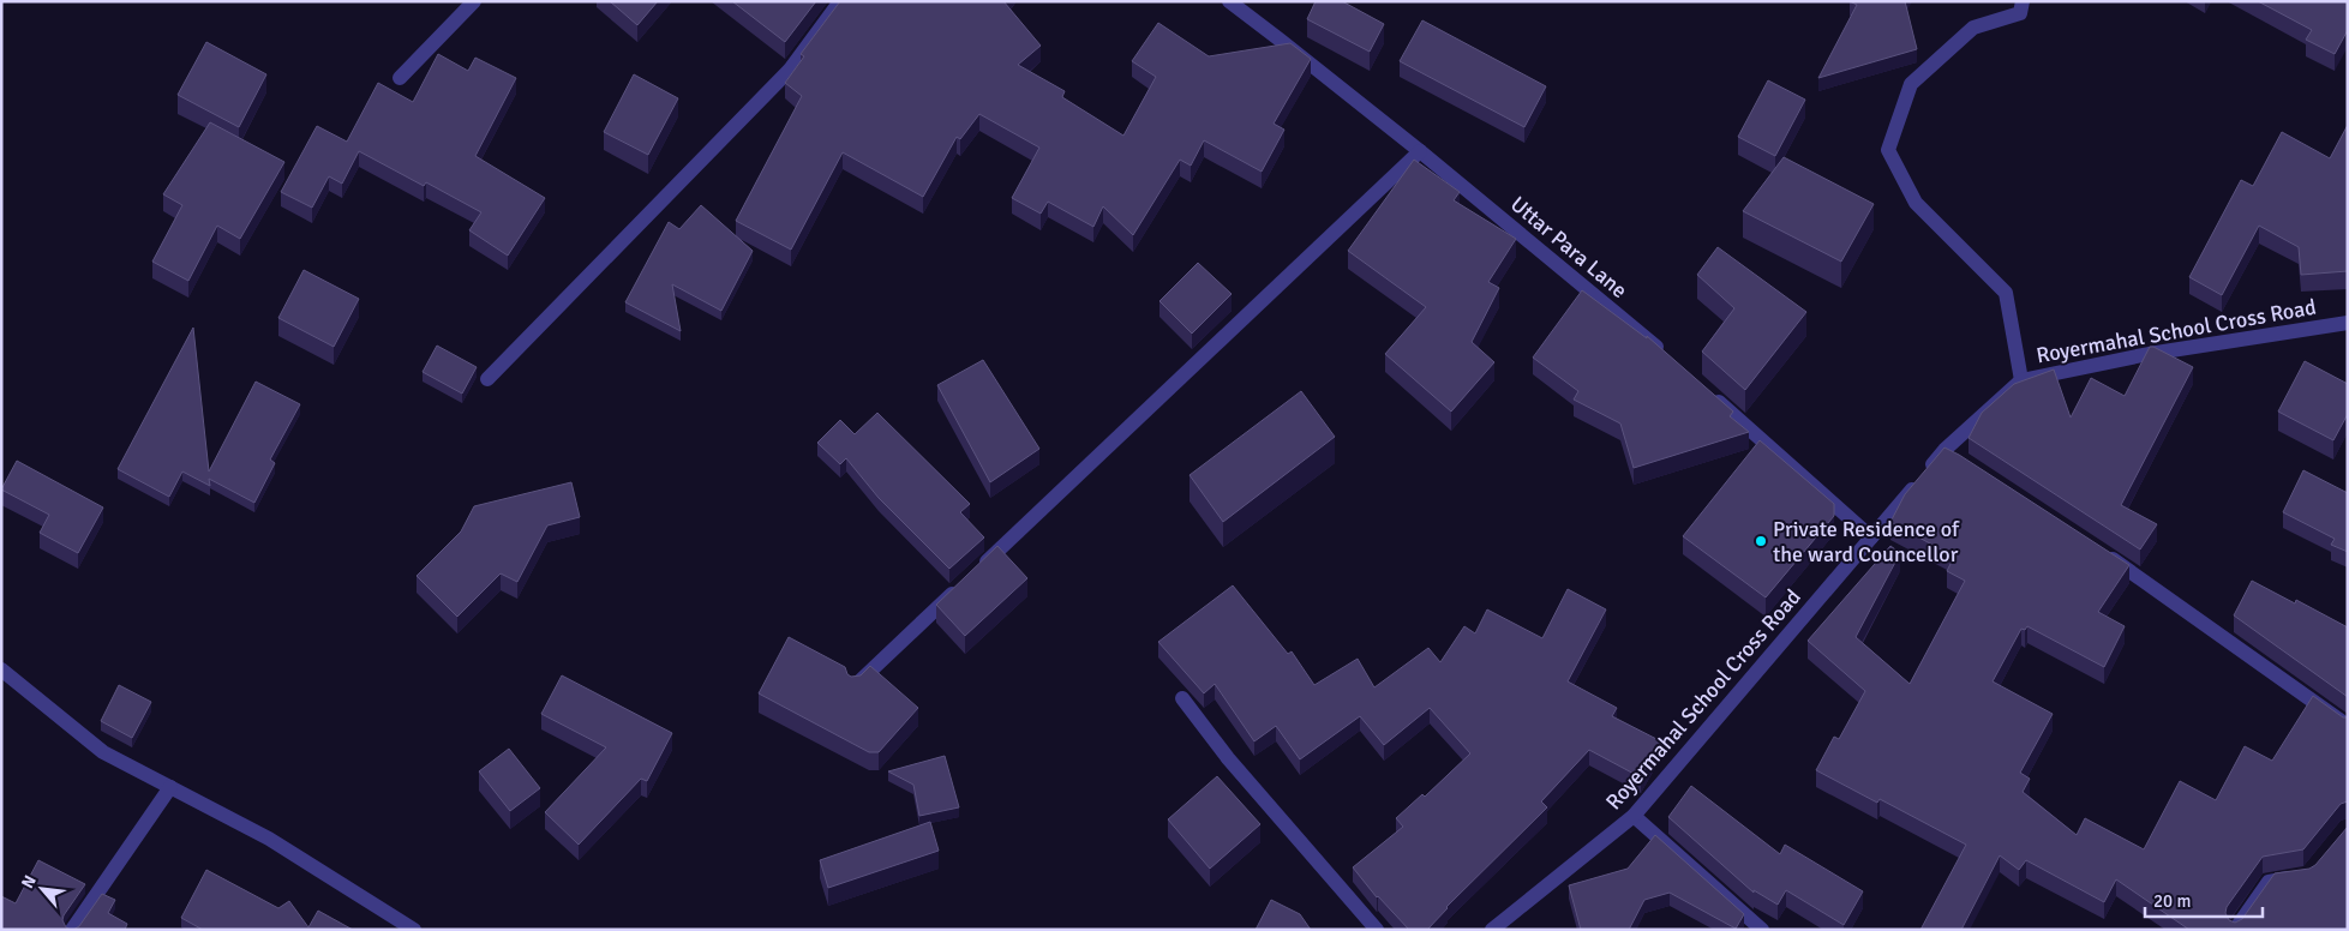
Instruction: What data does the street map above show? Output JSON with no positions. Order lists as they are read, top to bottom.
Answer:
{
  "streets": {
    "street": ["Uttar Para Lane", "Royermahal School Cross Road"]
  },
  "places": ["Private Residence of the ward Councellor"],
  "scale_bar": "20 m",
  "north": "top left"
}
